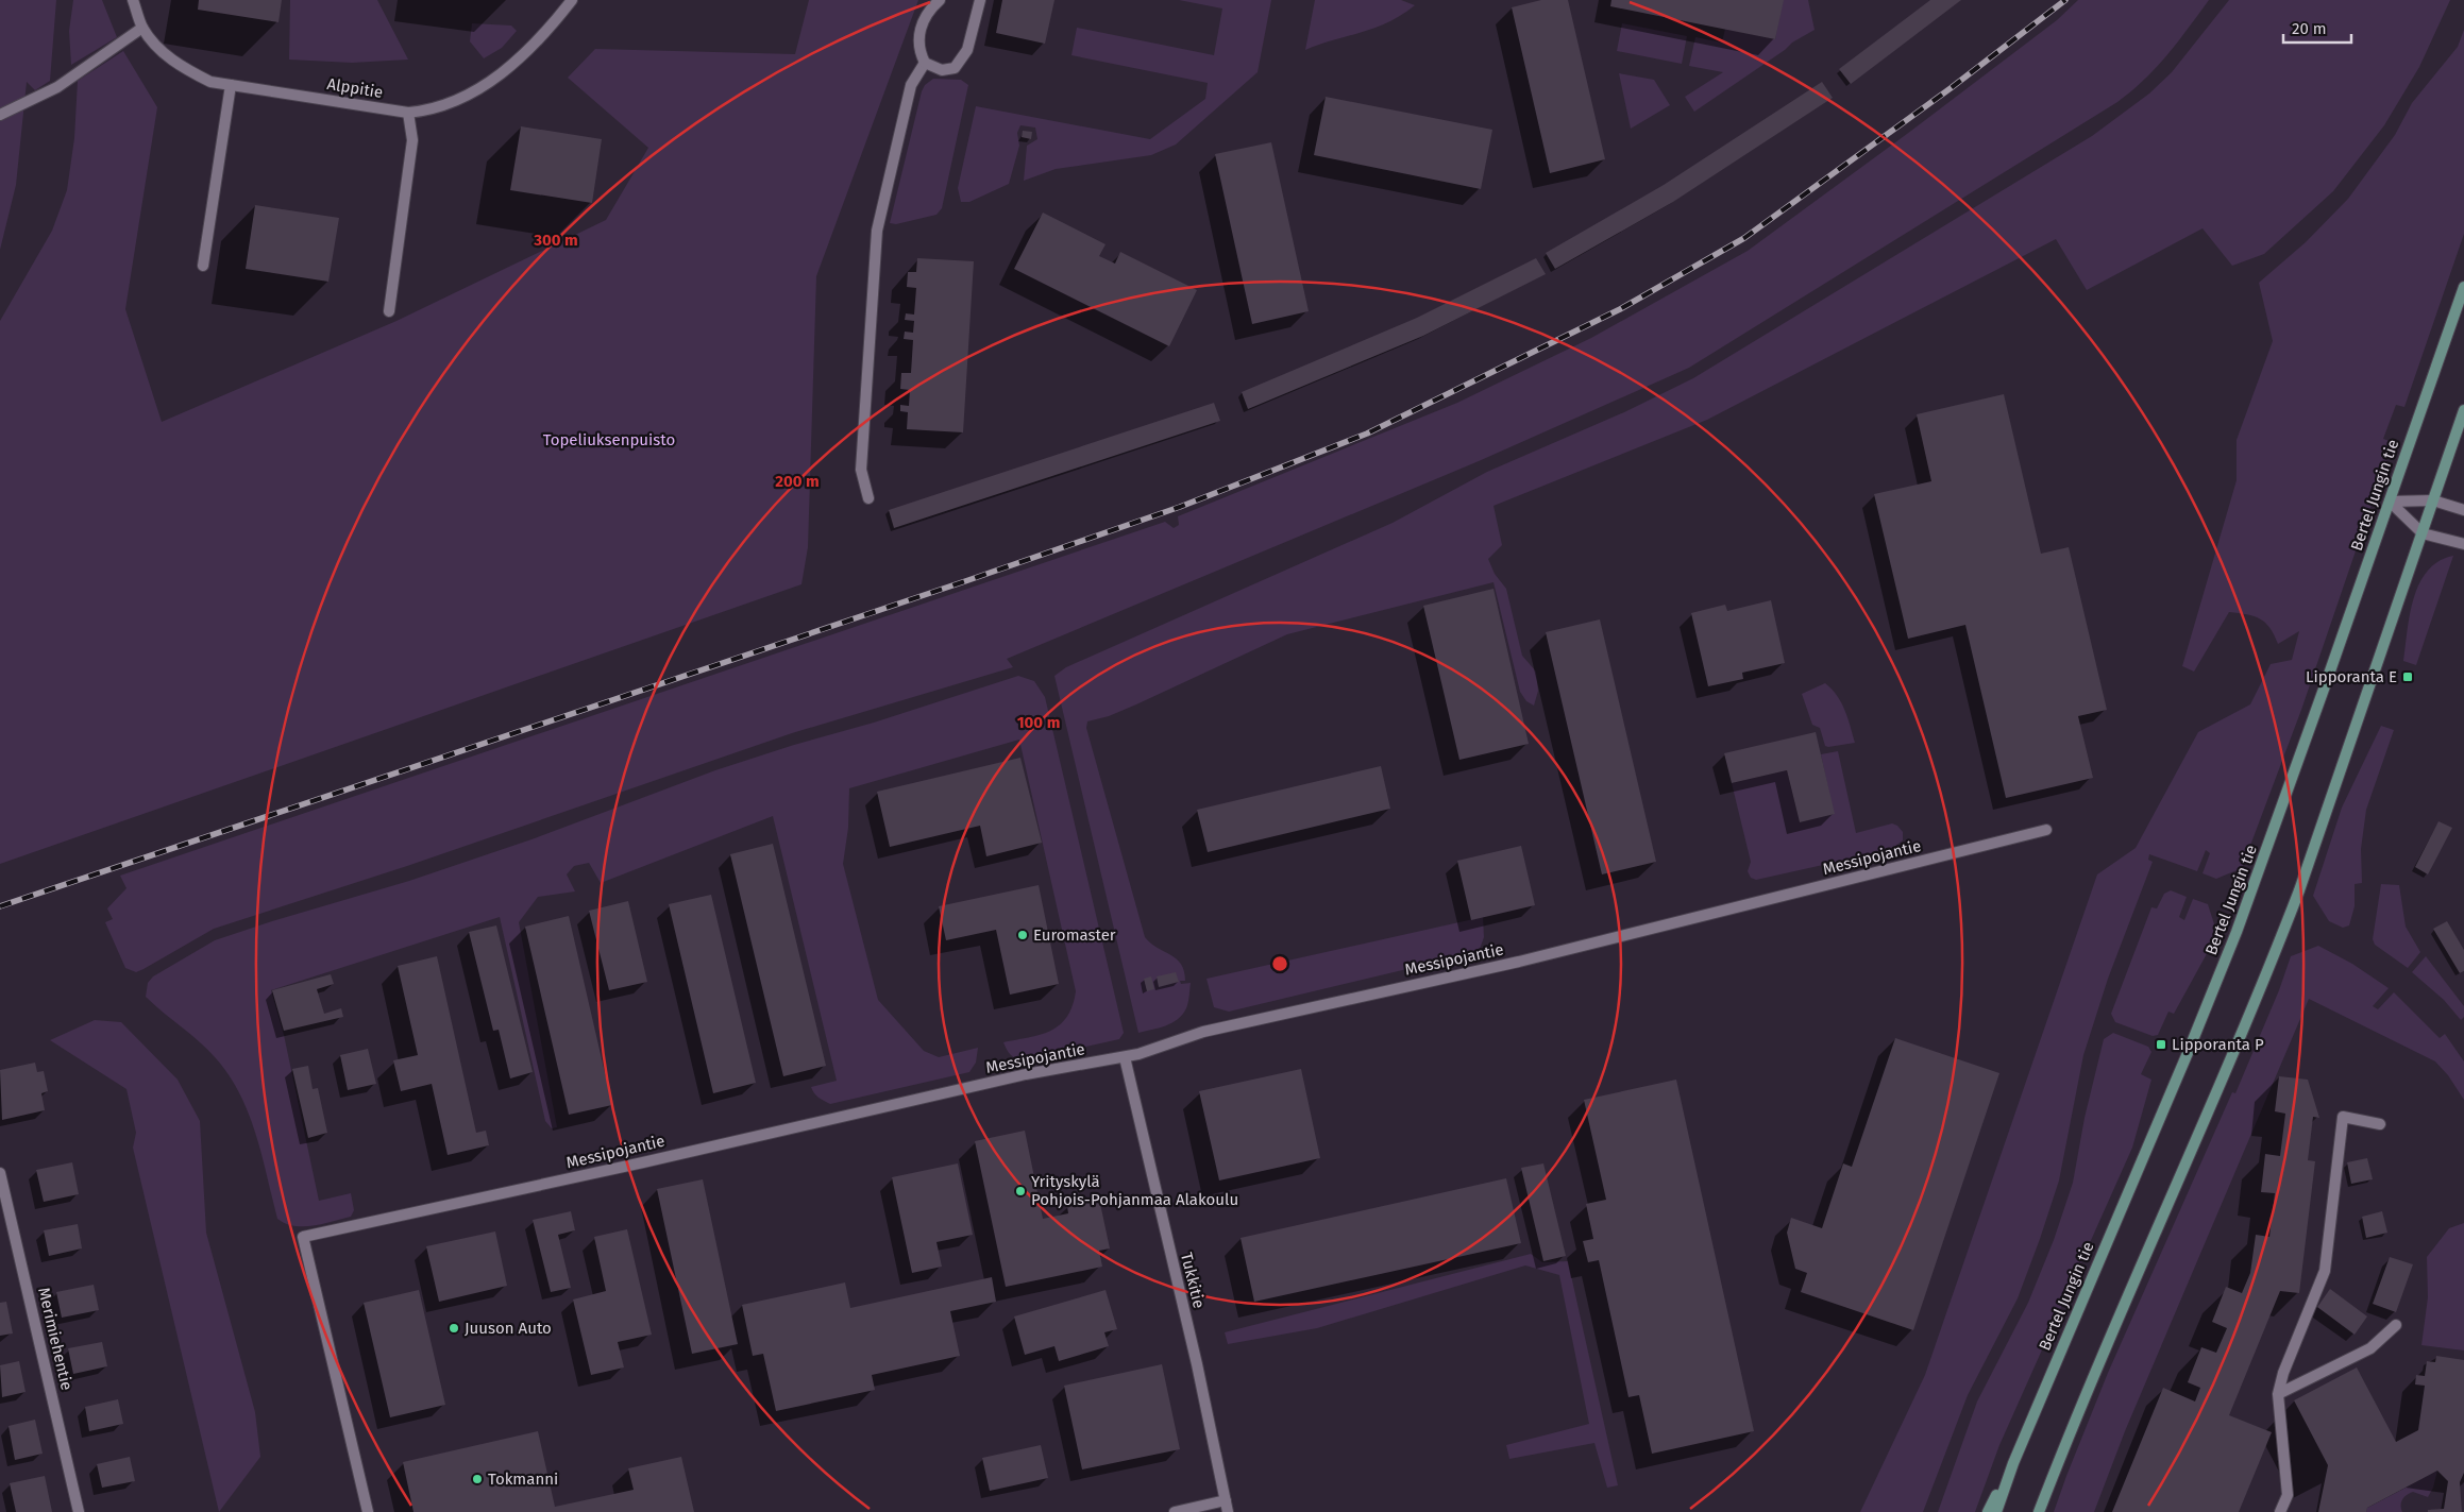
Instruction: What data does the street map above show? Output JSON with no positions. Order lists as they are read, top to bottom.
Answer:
{
  "streets": {
    "main road": ["Bertel Jungin tie"],
    "street": [
      "Alppitie",
      "Messipojantie",
      "Tukkitie",
      "Merimiehentie"
    ]
  },
  "crossings": [
    ["Messipojantie", "Tukkitie"]
  ],
  "parks": ["Topeliuksenpuisto"],
  "places": {
    "transit": ["Lipporanta E", "Lipporanta P"],
    "other": [
      "Euromaster",
      "Yrityskylä Pohjois-Pohjanmaa Alakoulu",
      "Juuson Auto",
      "Tokmanni"
    ]
  },
  "scale_bar": "20 m",
  "rings": ["300 m", "200 m", "100 m"]
}
